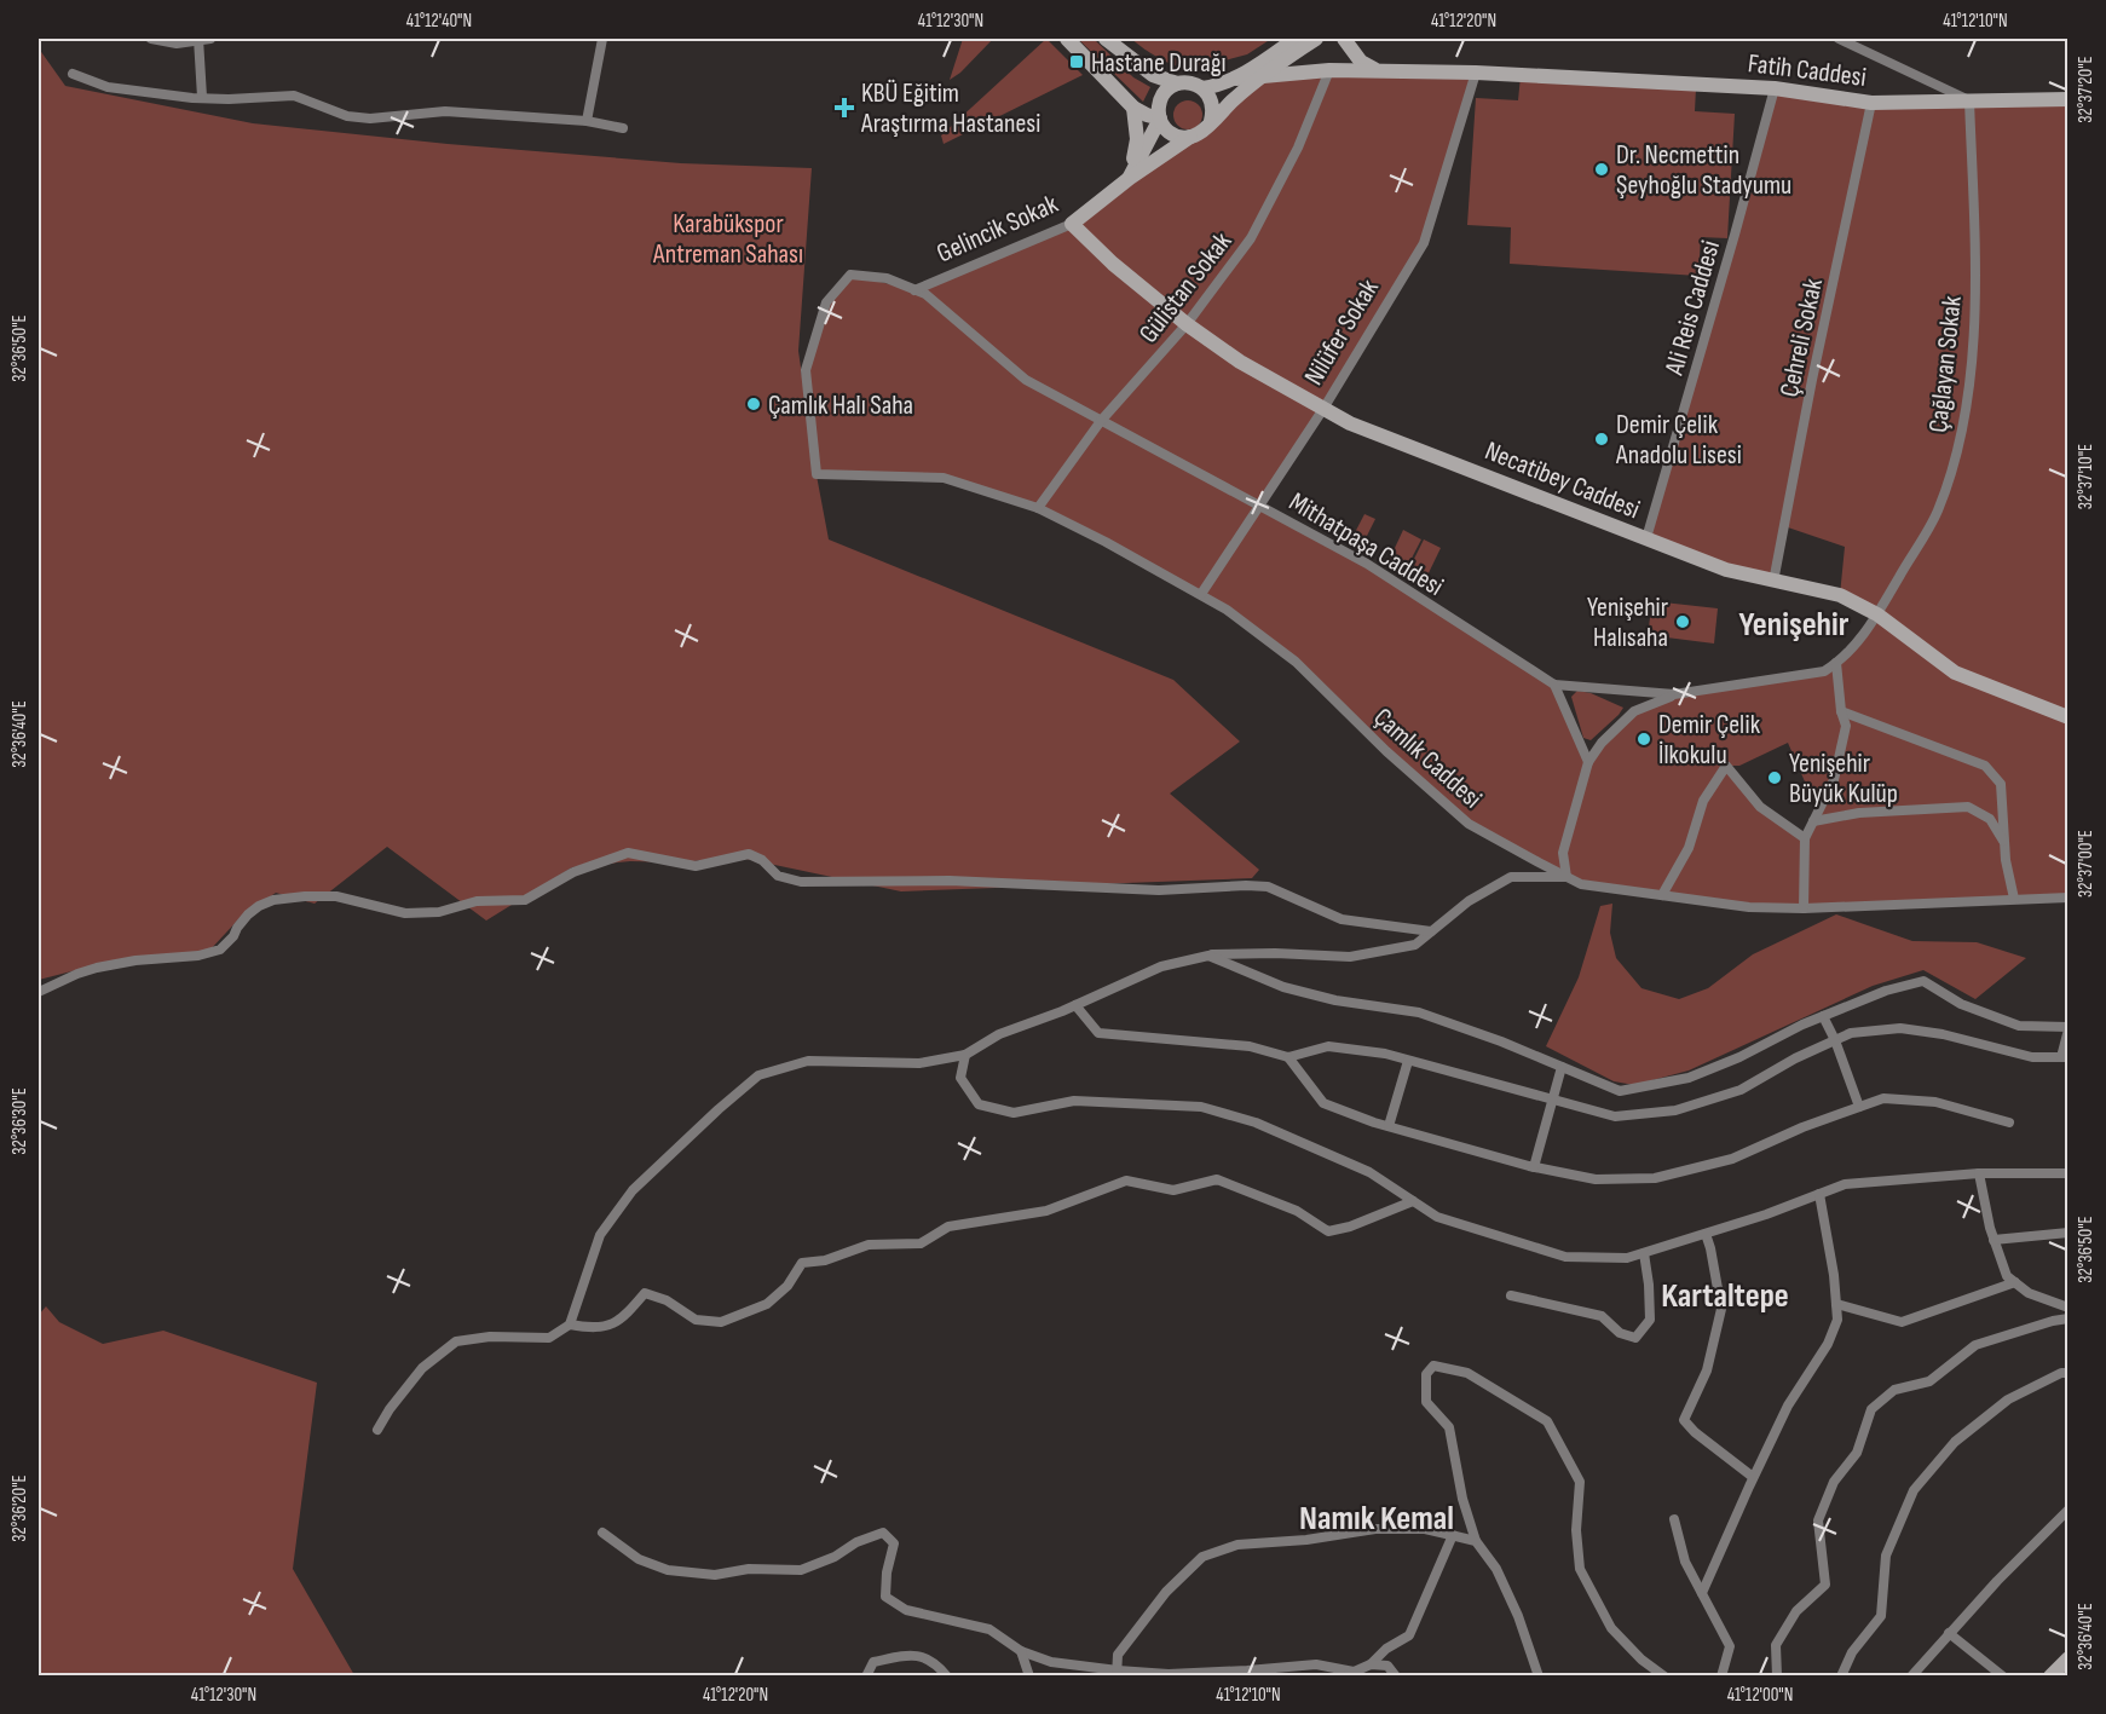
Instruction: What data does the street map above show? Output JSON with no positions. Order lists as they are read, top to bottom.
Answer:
{
  "streets": {
    "street": [
      "Fatih Caddesi",
      "Gelincik Sokak",
      "Gülistan Sokak",
      "Ali Reis Caddesi",
      "Nilüfer Sokak",
      "Çehreli Sokak",
      "Çağlayan Sokak",
      "Necatibey Caddesi",
      "Mithatpaşa Caddesi",
      "Çamlık Caddesi"
    ]
  },
  "crossings": [
    ["Fatih Caddesi", "Gülistan Sokak"],
    ["Fatih Caddesi", "Ali Reis Caddesi"],
    ["Fatih Caddesi", "Nilüfer Sokak"],
    ["Fatih Caddesi", "Çehreli Sokak"],
    ["Fatih Caddesi", "Çağlayan Sokak"],
    ["Gelincik Sokak", "Necatibey Caddesi"],
    ["Gelincik Sokak", "Mithatpaşa Caddesi"],
    ["Gülistan Sokak", "Necatibey Caddesi"],
    ["Gülistan Sokak", "Mithatpaşa Caddesi"],
    ["Gülistan Sokak", "Çamlık Caddesi"],
    ["Ali Reis Caddesi", "Necatibey Caddesi"],
    ["Nilüfer Sokak", "Necatibey Caddesi"],
    ["Nilüfer Sokak", "Mithatpaşa Caddesi"],
    ["Nilüfer Sokak", "Çamlık Caddesi"],
    ["Çehreli Sokak", "Necatibey Caddesi"],
    ["Çağlayan Sokak", "Necatibey Caddesi"],
    ["Çağlayan Sokak", "Mithatpaşa Caddesi"],
    ["Necatibey Caddesi", "Mithatpaşa Caddesi"],
    ["Mithatpaşa Caddesi", "Çamlık Caddesi"]
  ],
  "districts": ["Yenişehir", "Kartaltepe", "Namık Kemal"],
  "parks": ["Karabükspor Antreman Sahası"],
  "places": {
    "transit": ["Hastane Durağı"],
    "health": ["KBÜ Eğitim Araştırma Hastanesi"],
    "other": [
      "Dr. Necmettin Şeyhoğlu Stadyumu",
      "Çamlık Halı Saha",
      "Demir Çelik Anadolu Lisesi",
      "Yenişehir Halısaha",
      "Demir Çelik İlkokulu",
      "Yenişehir Büyük Kulüp"
    ]
  },
  "coordinates": [
    "41°12'40\"N",
    "41°12'30\"N",
    "41°12'20\"N",
    "41°12'10\"N",
    "32°37'20\"E",
    "32°36'50\"E",
    "32°37'10\"E",
    "32°36'40\"E",
    "32°37'00\"E",
    "32°36'30\"E",
    "32°36'20\"E",
    "41°12'00\"N"
  ]
}
